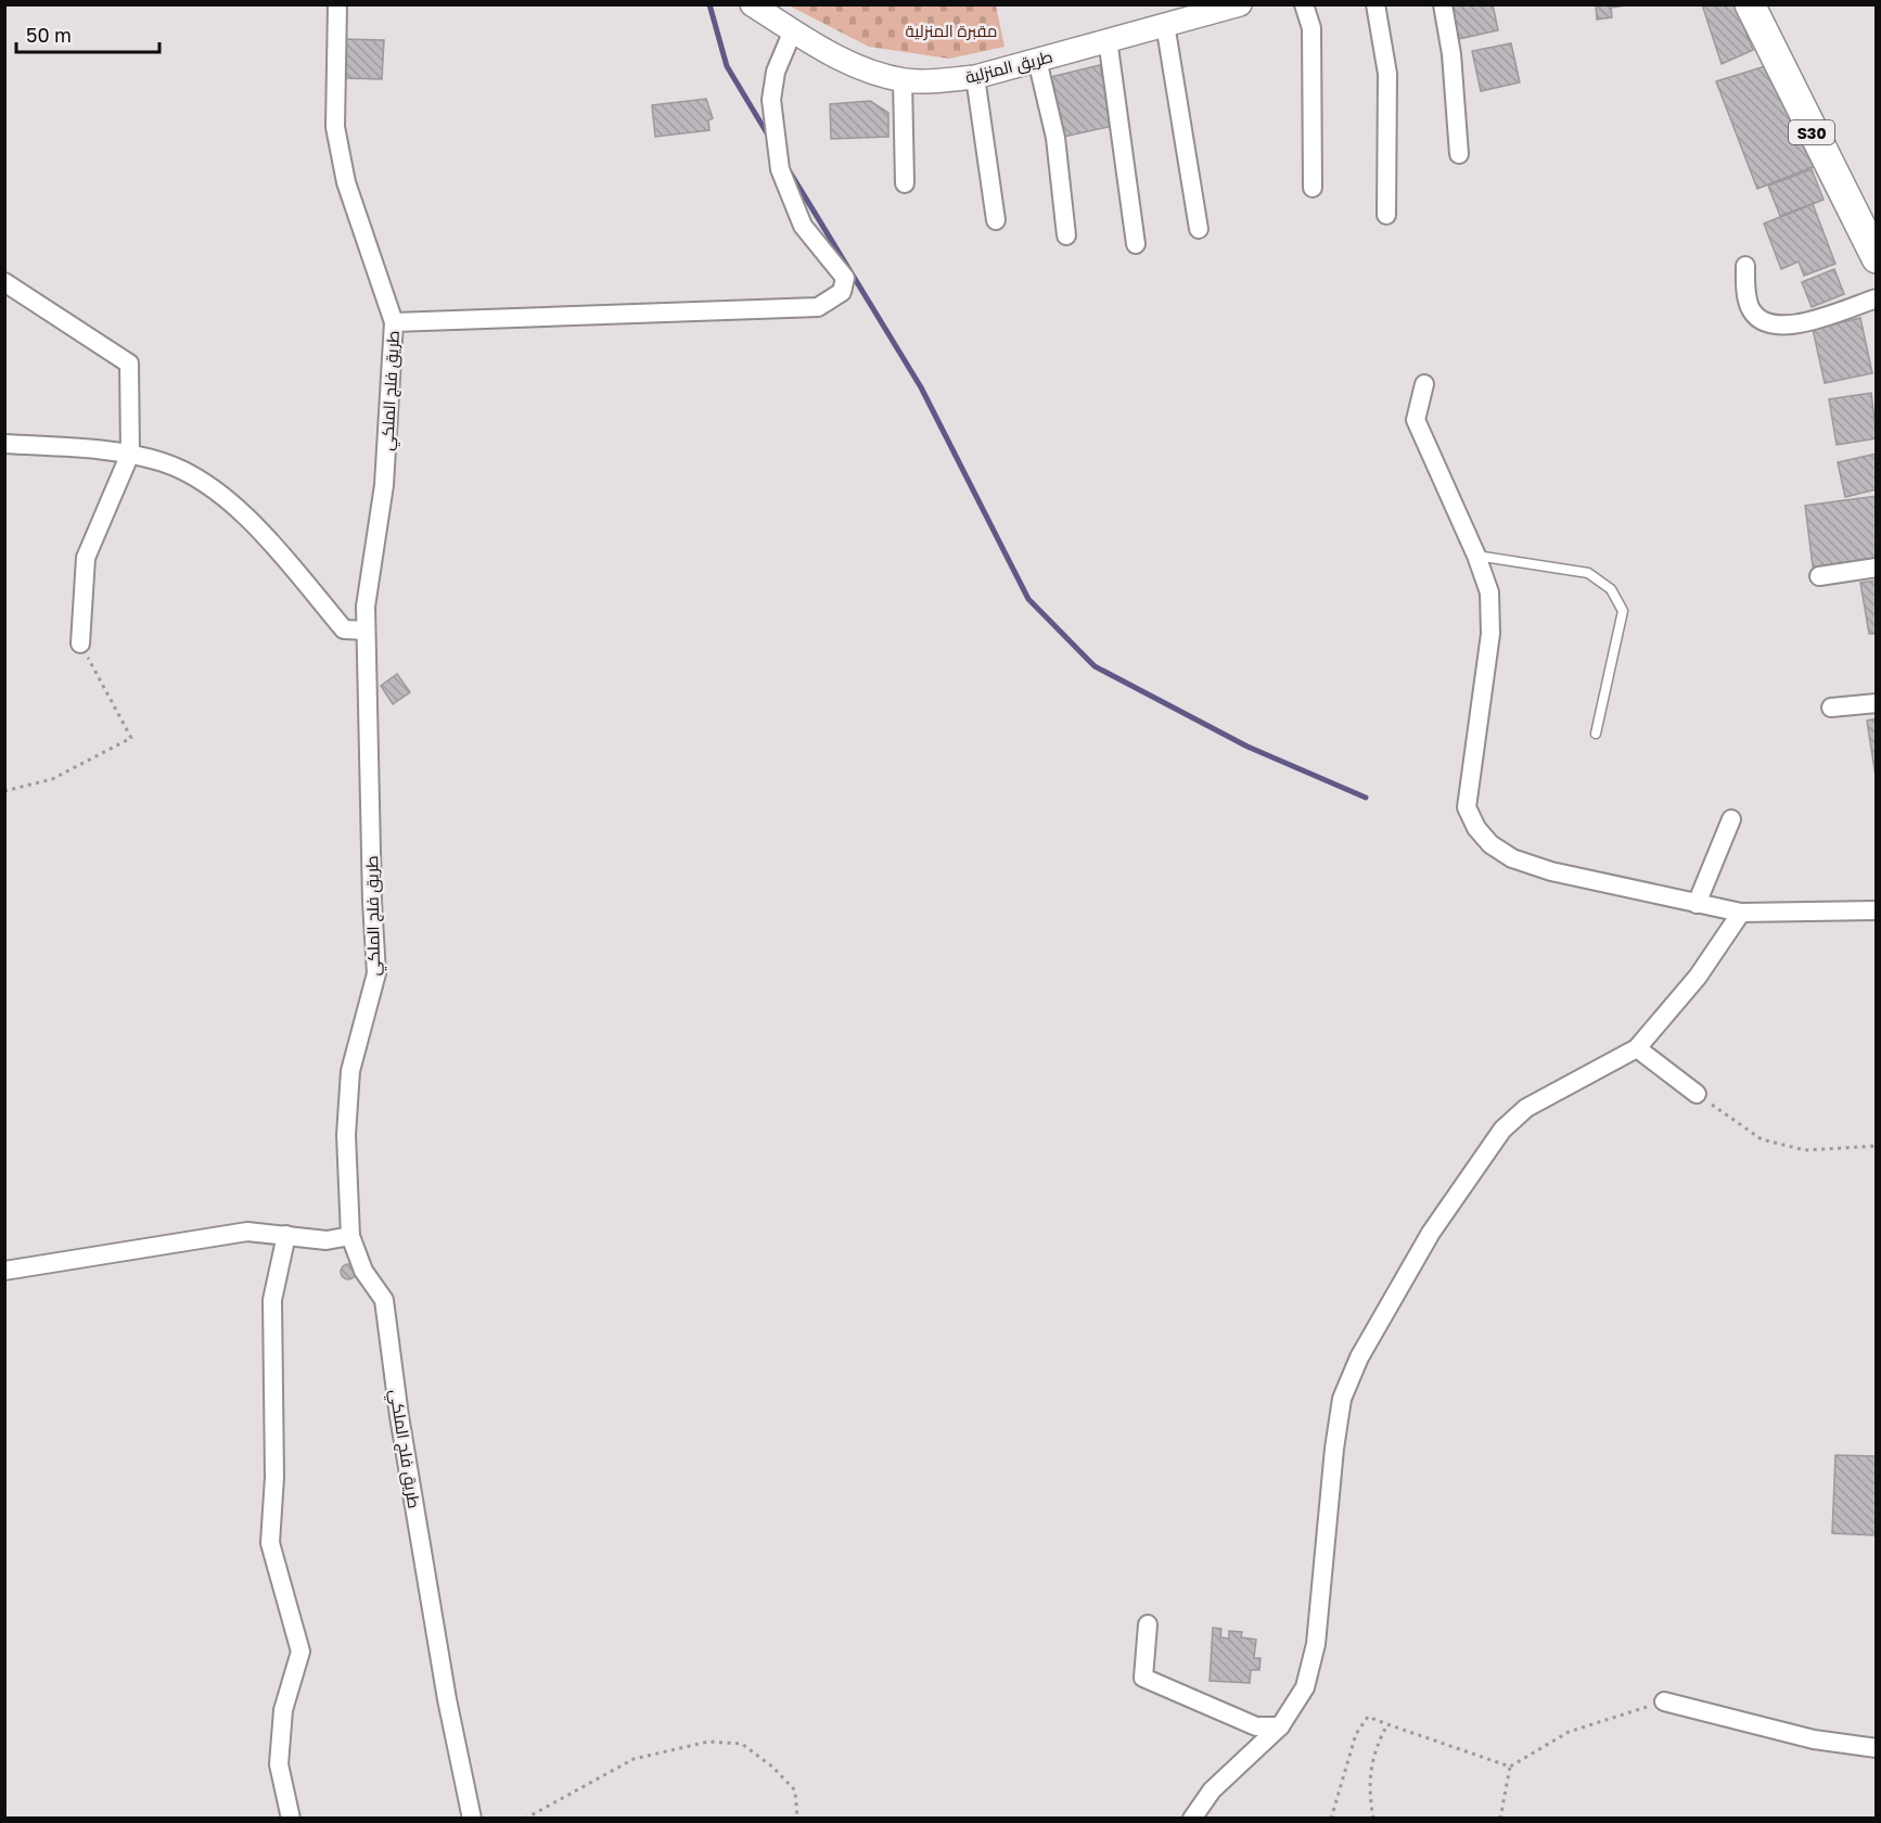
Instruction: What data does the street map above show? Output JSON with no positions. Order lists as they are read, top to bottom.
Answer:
{
  "streets": {
    "main road": ["S30"],
    "street": ["طريق المنزلية", "طريق فلج الملكي"]
  },
  "parks": ["مقبرة المنزلية"],
  "scale_bar": "50 m"
}
